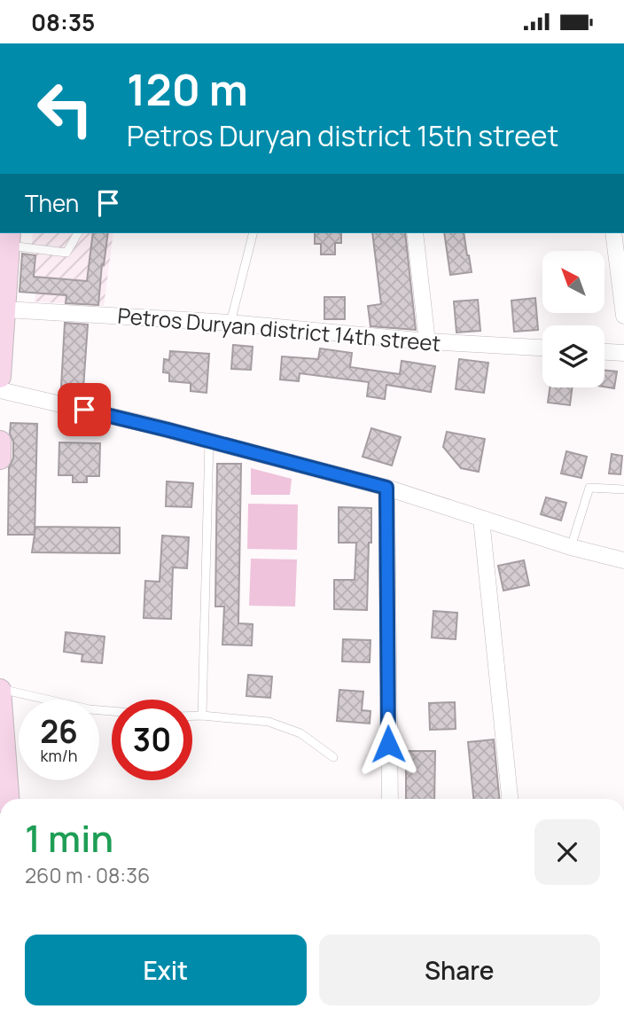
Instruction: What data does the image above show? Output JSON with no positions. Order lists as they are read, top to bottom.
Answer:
{
  "streets": {
    "street": ["Petros Duryan district 14th street"]
  },
  "north": "top left",
  "page": {
    "status": "08:35",
    "turn": ["120 m", "Petros Duryan district 15th street"],
    "then": "Then",
    "speed": "26 km/h",
    "limit": "30",
    "heading": ["1 min", "260 m · 08:36"],
    "buttons": ["Exit", "Share"]
  }
}
